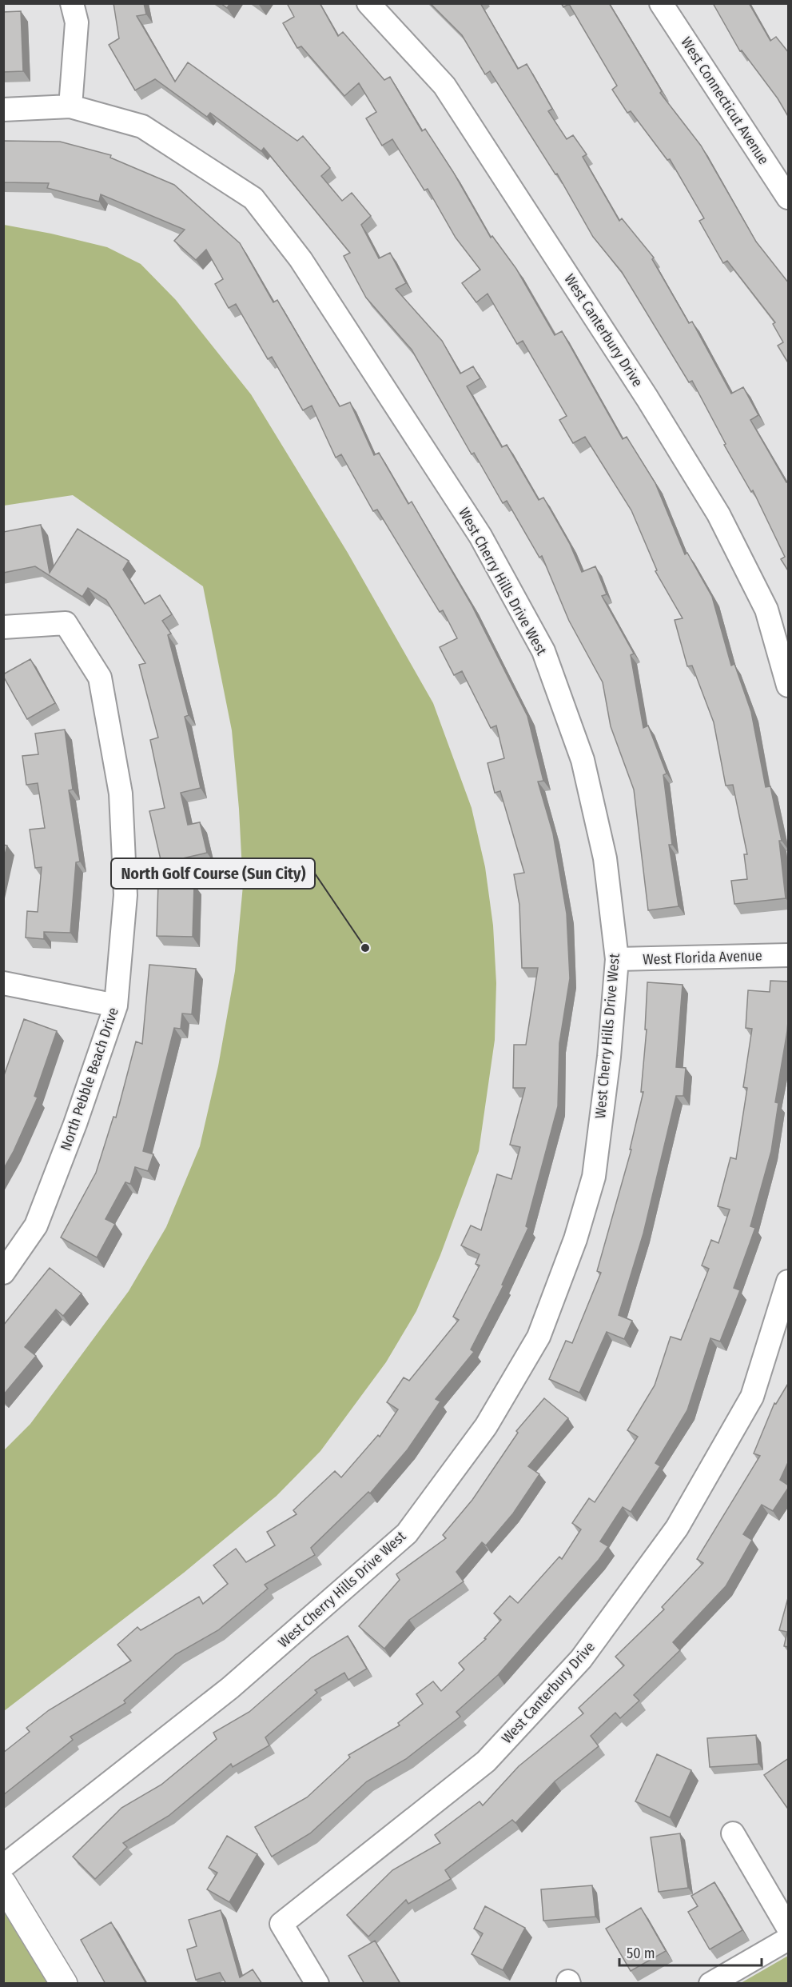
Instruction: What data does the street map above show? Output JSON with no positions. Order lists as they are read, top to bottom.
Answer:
{
  "streets": {
    "street": [
      "West Connecticut Avenue",
      "West Canterbury Drive",
      "West Cherry Hills Drive West",
      "West Florida Avenue",
      "North Pebble Beach Drive"
    ]
  },
  "crossings": [
    ["West Cherry Hills Drive West", "West Florida Avenue"]
  ],
  "places": ["North Golf Course (Sun City)"],
  "scale_bar": "50 m"
}
